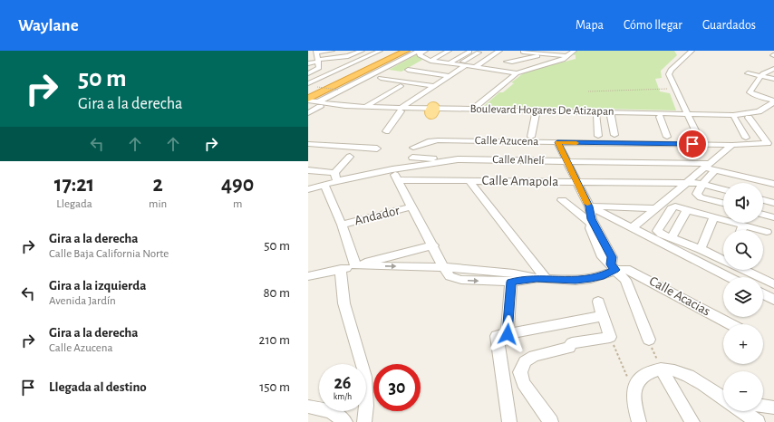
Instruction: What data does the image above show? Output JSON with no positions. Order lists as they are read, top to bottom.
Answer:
{
  "streets": {
    "street": [
      "Boulevard Hogares De Atizapan",
      "Calle Azucena",
      "Calle Alhelí",
      "Calle Amapola",
      "Andador",
      "Calle Acacias"
    ]
  },
  "crossings": [
    ["Boulevard Hogares De Atizapan", "Calle Azucena"]
  ],
  "page": {
    "header": "Waylane",
    "nav": ["Mapa", "Cómo llegar", "Guardados"],
    "turn": ["50 m", "Gira a la derecha"],
    "eta": [
      "17:21",
      "Llegada",
      "2",
      "min",
      "490",
      "m"
    ],
    "map_buttons": ["+", "−"],
    "list": [
      {
        "name": "Gira a la derecha",
        "note": "Calle Baja California Norte",
        "value": "50 m"
      },
      {
        "name": "Gira a la izquierda",
        "note": "Avenida Jardín",
        "value": "80 m"
      },
      {
        "name": "Gira a la derecha",
        "note": "Calle Azucena",
        "value": "210 m"
      },
      {
        "name": "Llegada al destino",
        "value": "150 m"
      }
    ],
    "speed": "26 km/h",
    "limit": "30"
  }
}
